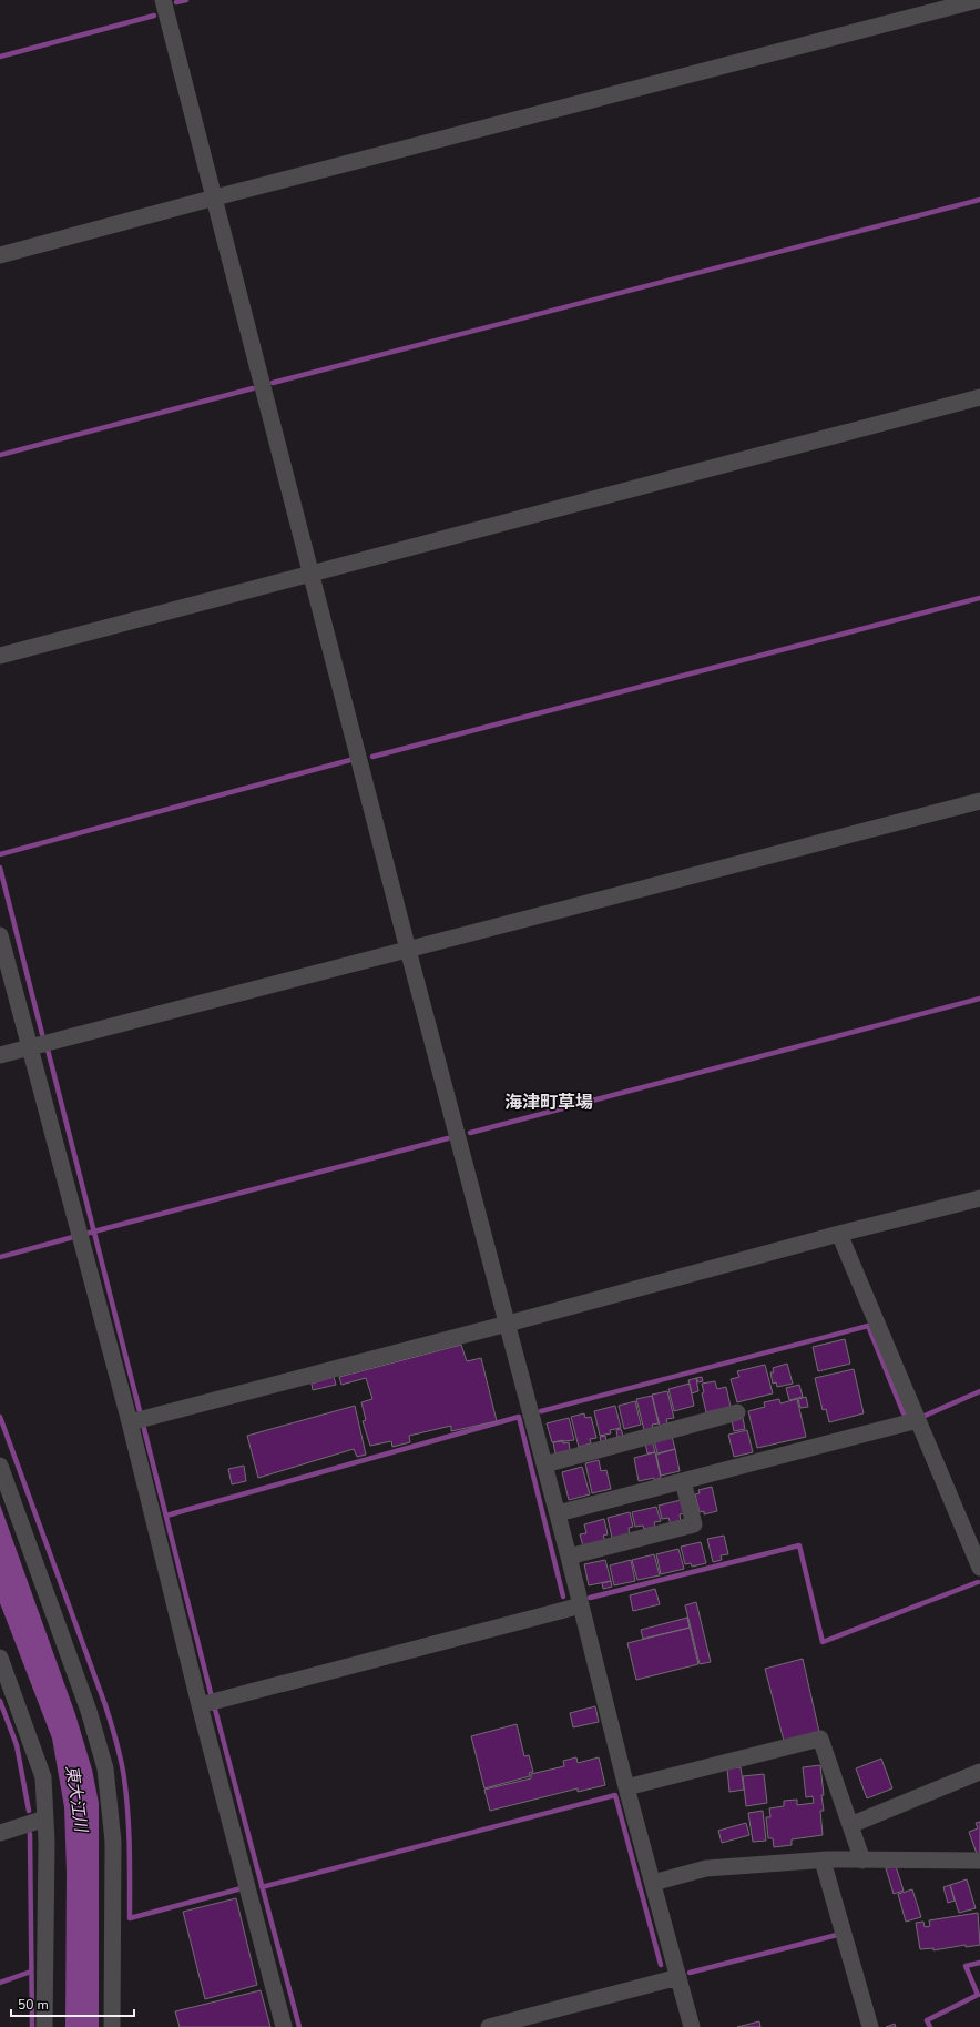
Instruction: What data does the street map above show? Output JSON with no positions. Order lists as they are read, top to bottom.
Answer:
{
  "districts": ["海津町草場"],
  "water": ["東大江川"],
  "scale_bar": "50 m"
}
